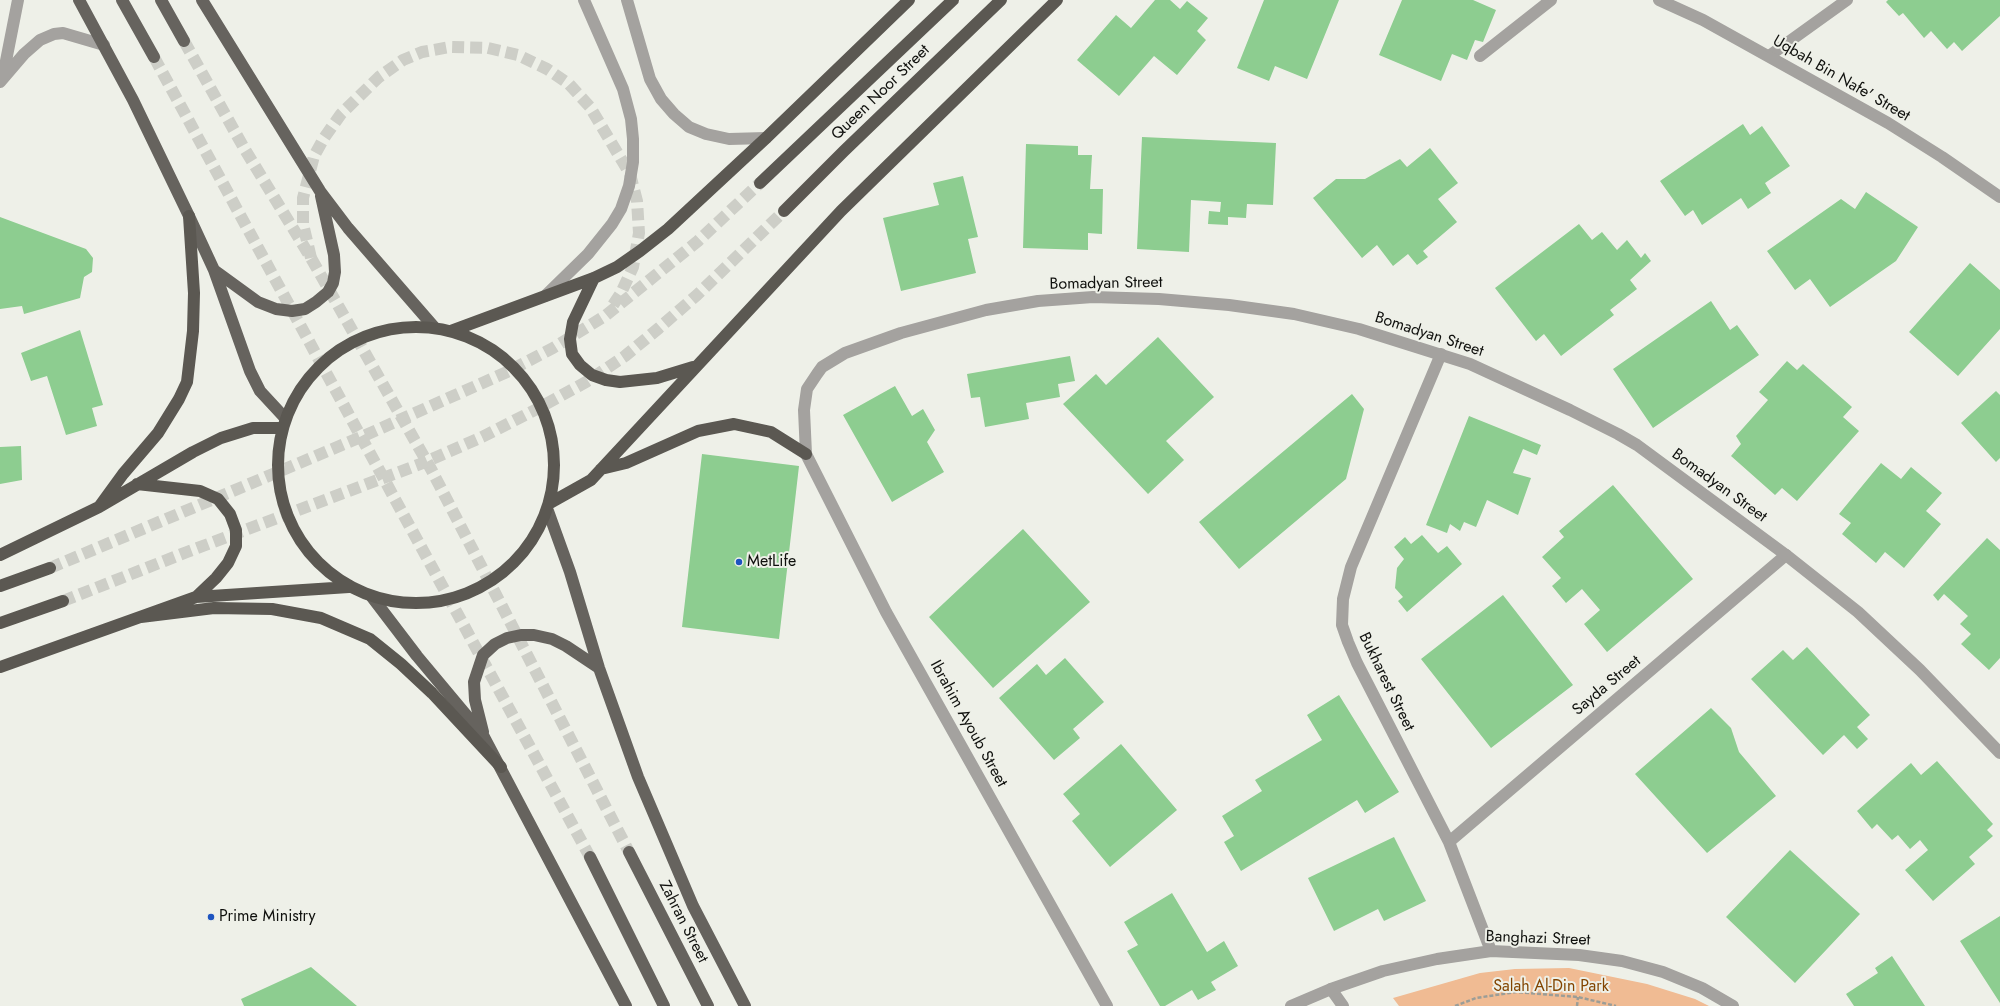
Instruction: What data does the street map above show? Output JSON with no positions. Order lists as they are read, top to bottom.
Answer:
{
  "streets": {
    "highway": ["Queen Noor Street"],
    "main road": ["Zahran Street"],
    "street": [
      "Uqbah Bin Nafe' Street",
      "Bomadyan Street",
      "Bukharest Street",
      "Sayda Street",
      "Ibrahim Ayoub Street",
      "Banghazi Street"
    ]
  },
  "crossings": [
    ["Bomadyan Street", "Bukharest Street"],
    ["Bomadyan Street", "Sayda Street"],
    ["Bomadyan Street", "Ibrahim Ayoub Street"],
    ["Bukharest Street", "Sayda Street"],
    ["Bukharest Street", "Banghazi Street"]
  ],
  "parks": ["Salah Al-Din Park"],
  "places": ["MetLife", "Prime Ministry"]
}
